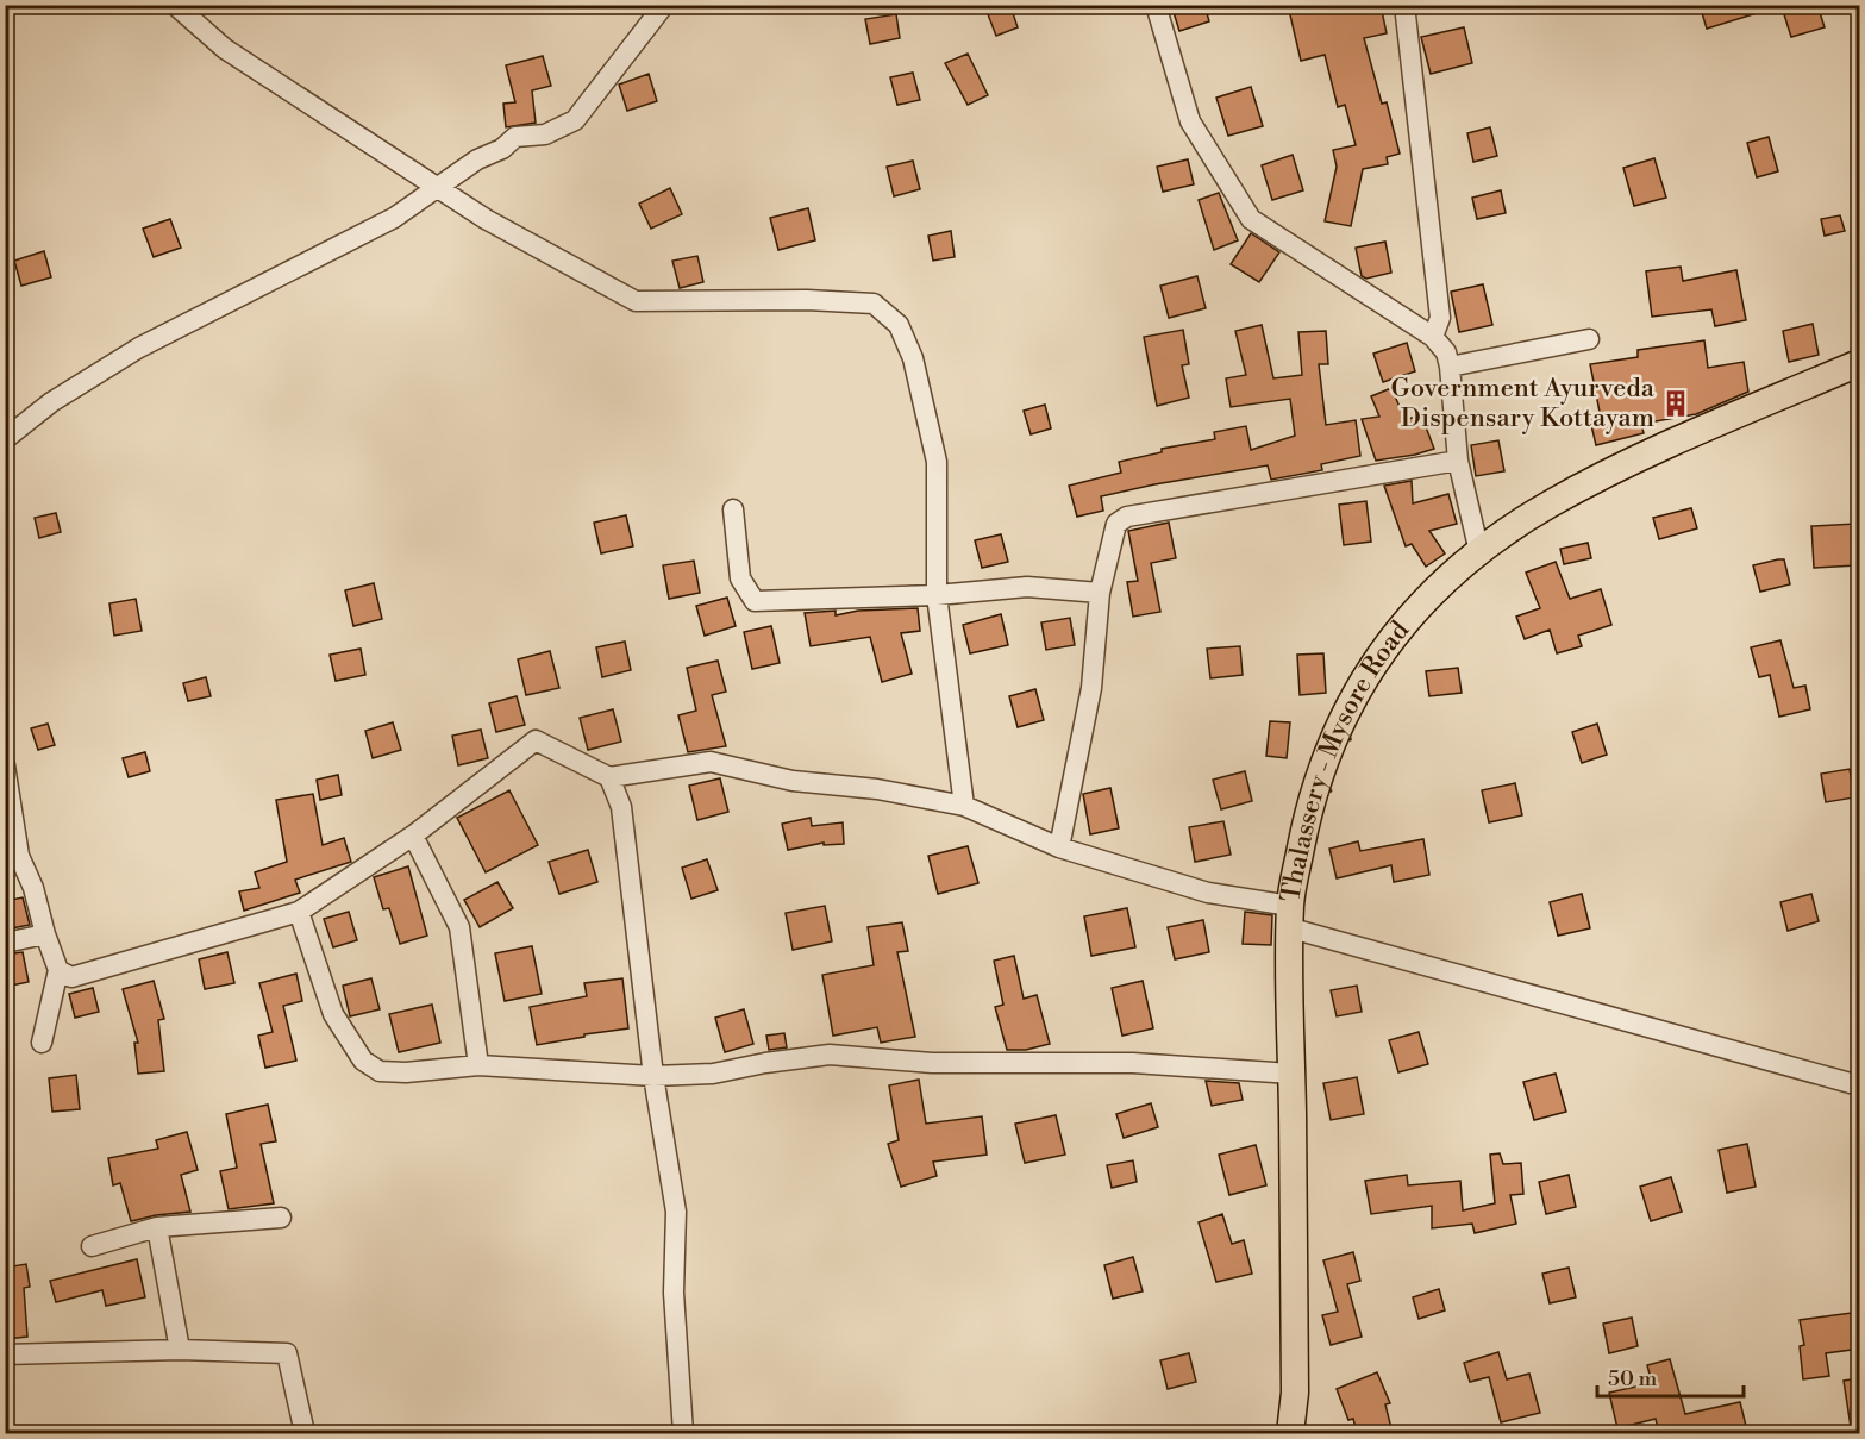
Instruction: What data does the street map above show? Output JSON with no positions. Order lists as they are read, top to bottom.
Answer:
{
  "streets": {
    "main road": ["Thalassery - Mysore Road"]
  },
  "places": {
    "building": ["Government Ayurveda Dispensary Kottayam"]
  },
  "scale_bar": "50 m"
}
